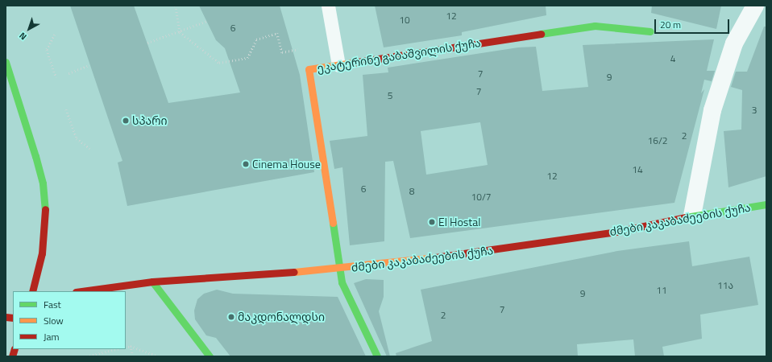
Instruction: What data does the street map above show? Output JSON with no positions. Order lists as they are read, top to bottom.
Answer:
{
  "streets": {
    "street": ["ეკატერინე გაბაშვილის ქუჩა", "ძმები კაკაბაძეების ქუჩა"]
  },
  "crossings": [
    ["ეკატერინე გაბაშვილის ქუჩა", "ძმები კაკაბაძეების ქუჩა"]
  ],
  "places": [
    "სპარი",
    "Cinema House",
    "El Hostal",
    "მაკდონალდსი"
  ],
  "house_numbers": [
    "12",
    "10",
    "6",
    "4",
    "7",
    "9",
    "7",
    "5",
    "3",
    "2",
    "16/2",
    "14",
    "12",
    "6",
    "8",
    "10/7",
    "11ა",
    "11",
    "9",
    "7",
    "2"
  ],
  "legend": ["Fast", "Slow", "Jam"],
  "scale_bar": "20 m",
  "north": "bottom left"
}
